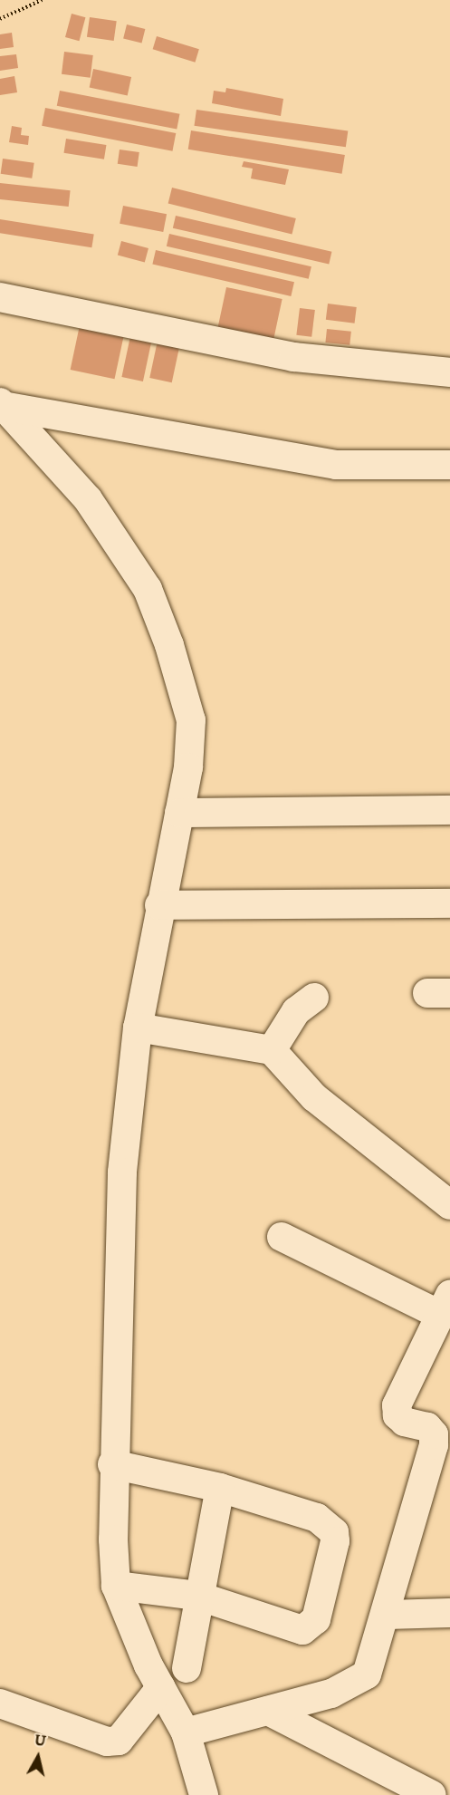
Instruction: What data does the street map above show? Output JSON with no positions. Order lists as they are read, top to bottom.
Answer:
{
  "north": "top"
}
